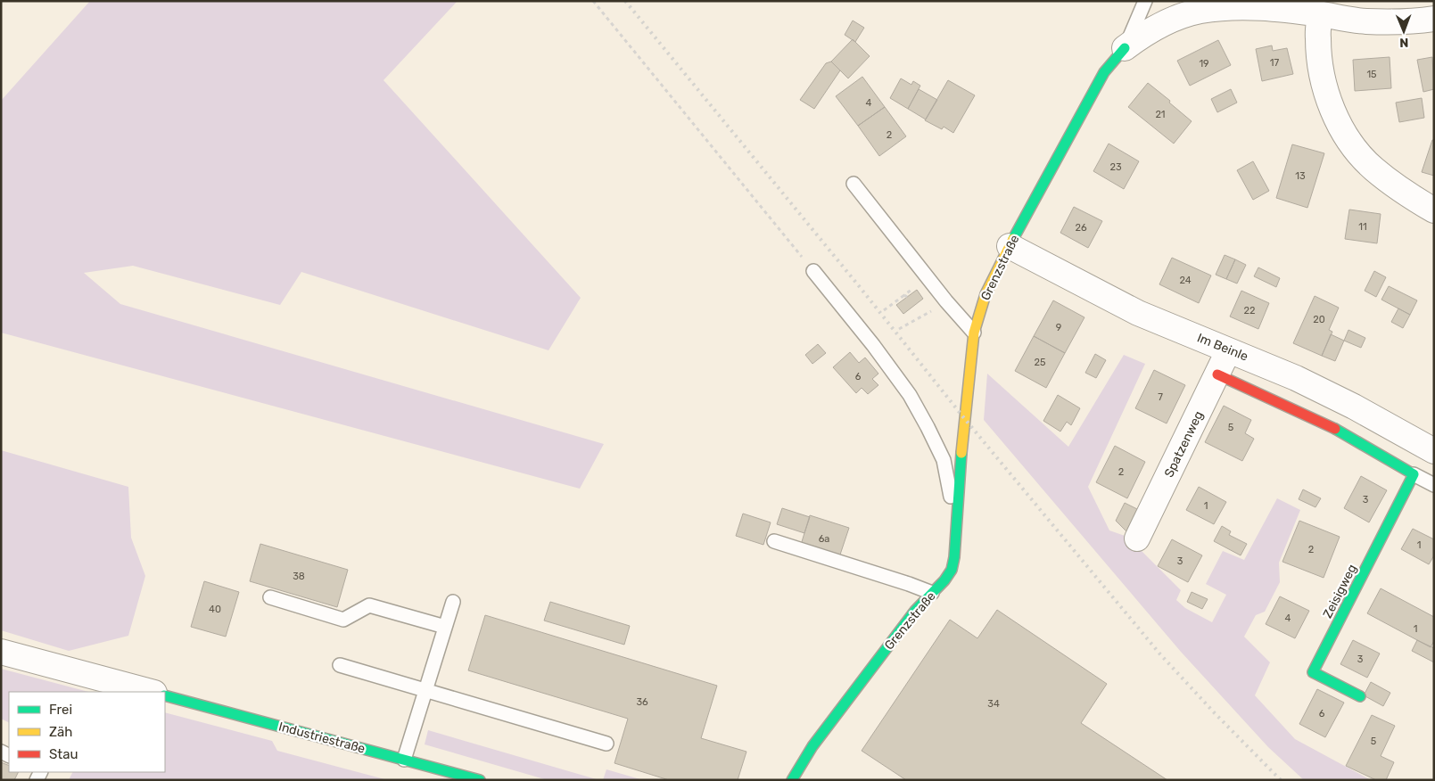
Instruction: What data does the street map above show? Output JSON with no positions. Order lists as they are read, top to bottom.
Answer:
{
  "streets": {
    "street": [
      "Grenzstraße",
      "Im Beinle",
      "Spatzenweg",
      "Zeisigweg",
      "Industriestraße"
    ]
  },
  "crossings": [
    ["Grenzstraße", "Im Beinle"],
    ["Im Beinle", "Spatzenweg"]
  ],
  "house_numbers": [
    "17",
    "19",
    "15",
    "4",
    "21",
    "2",
    "23",
    "13",
    "11",
    "26",
    "24",
    "22",
    "20",
    "9",
    "25",
    "6",
    "7",
    "5",
    "2",
    "3",
    "1",
    "6a",
    "1",
    "2",
    "3",
    "38",
    "40",
    "4",
    "1",
    "3",
    "36",
    "34",
    "6",
    "5"
  ],
  "legend": ["Frei", "Zäh", "Stau"],
  "north": "bottom"
}
